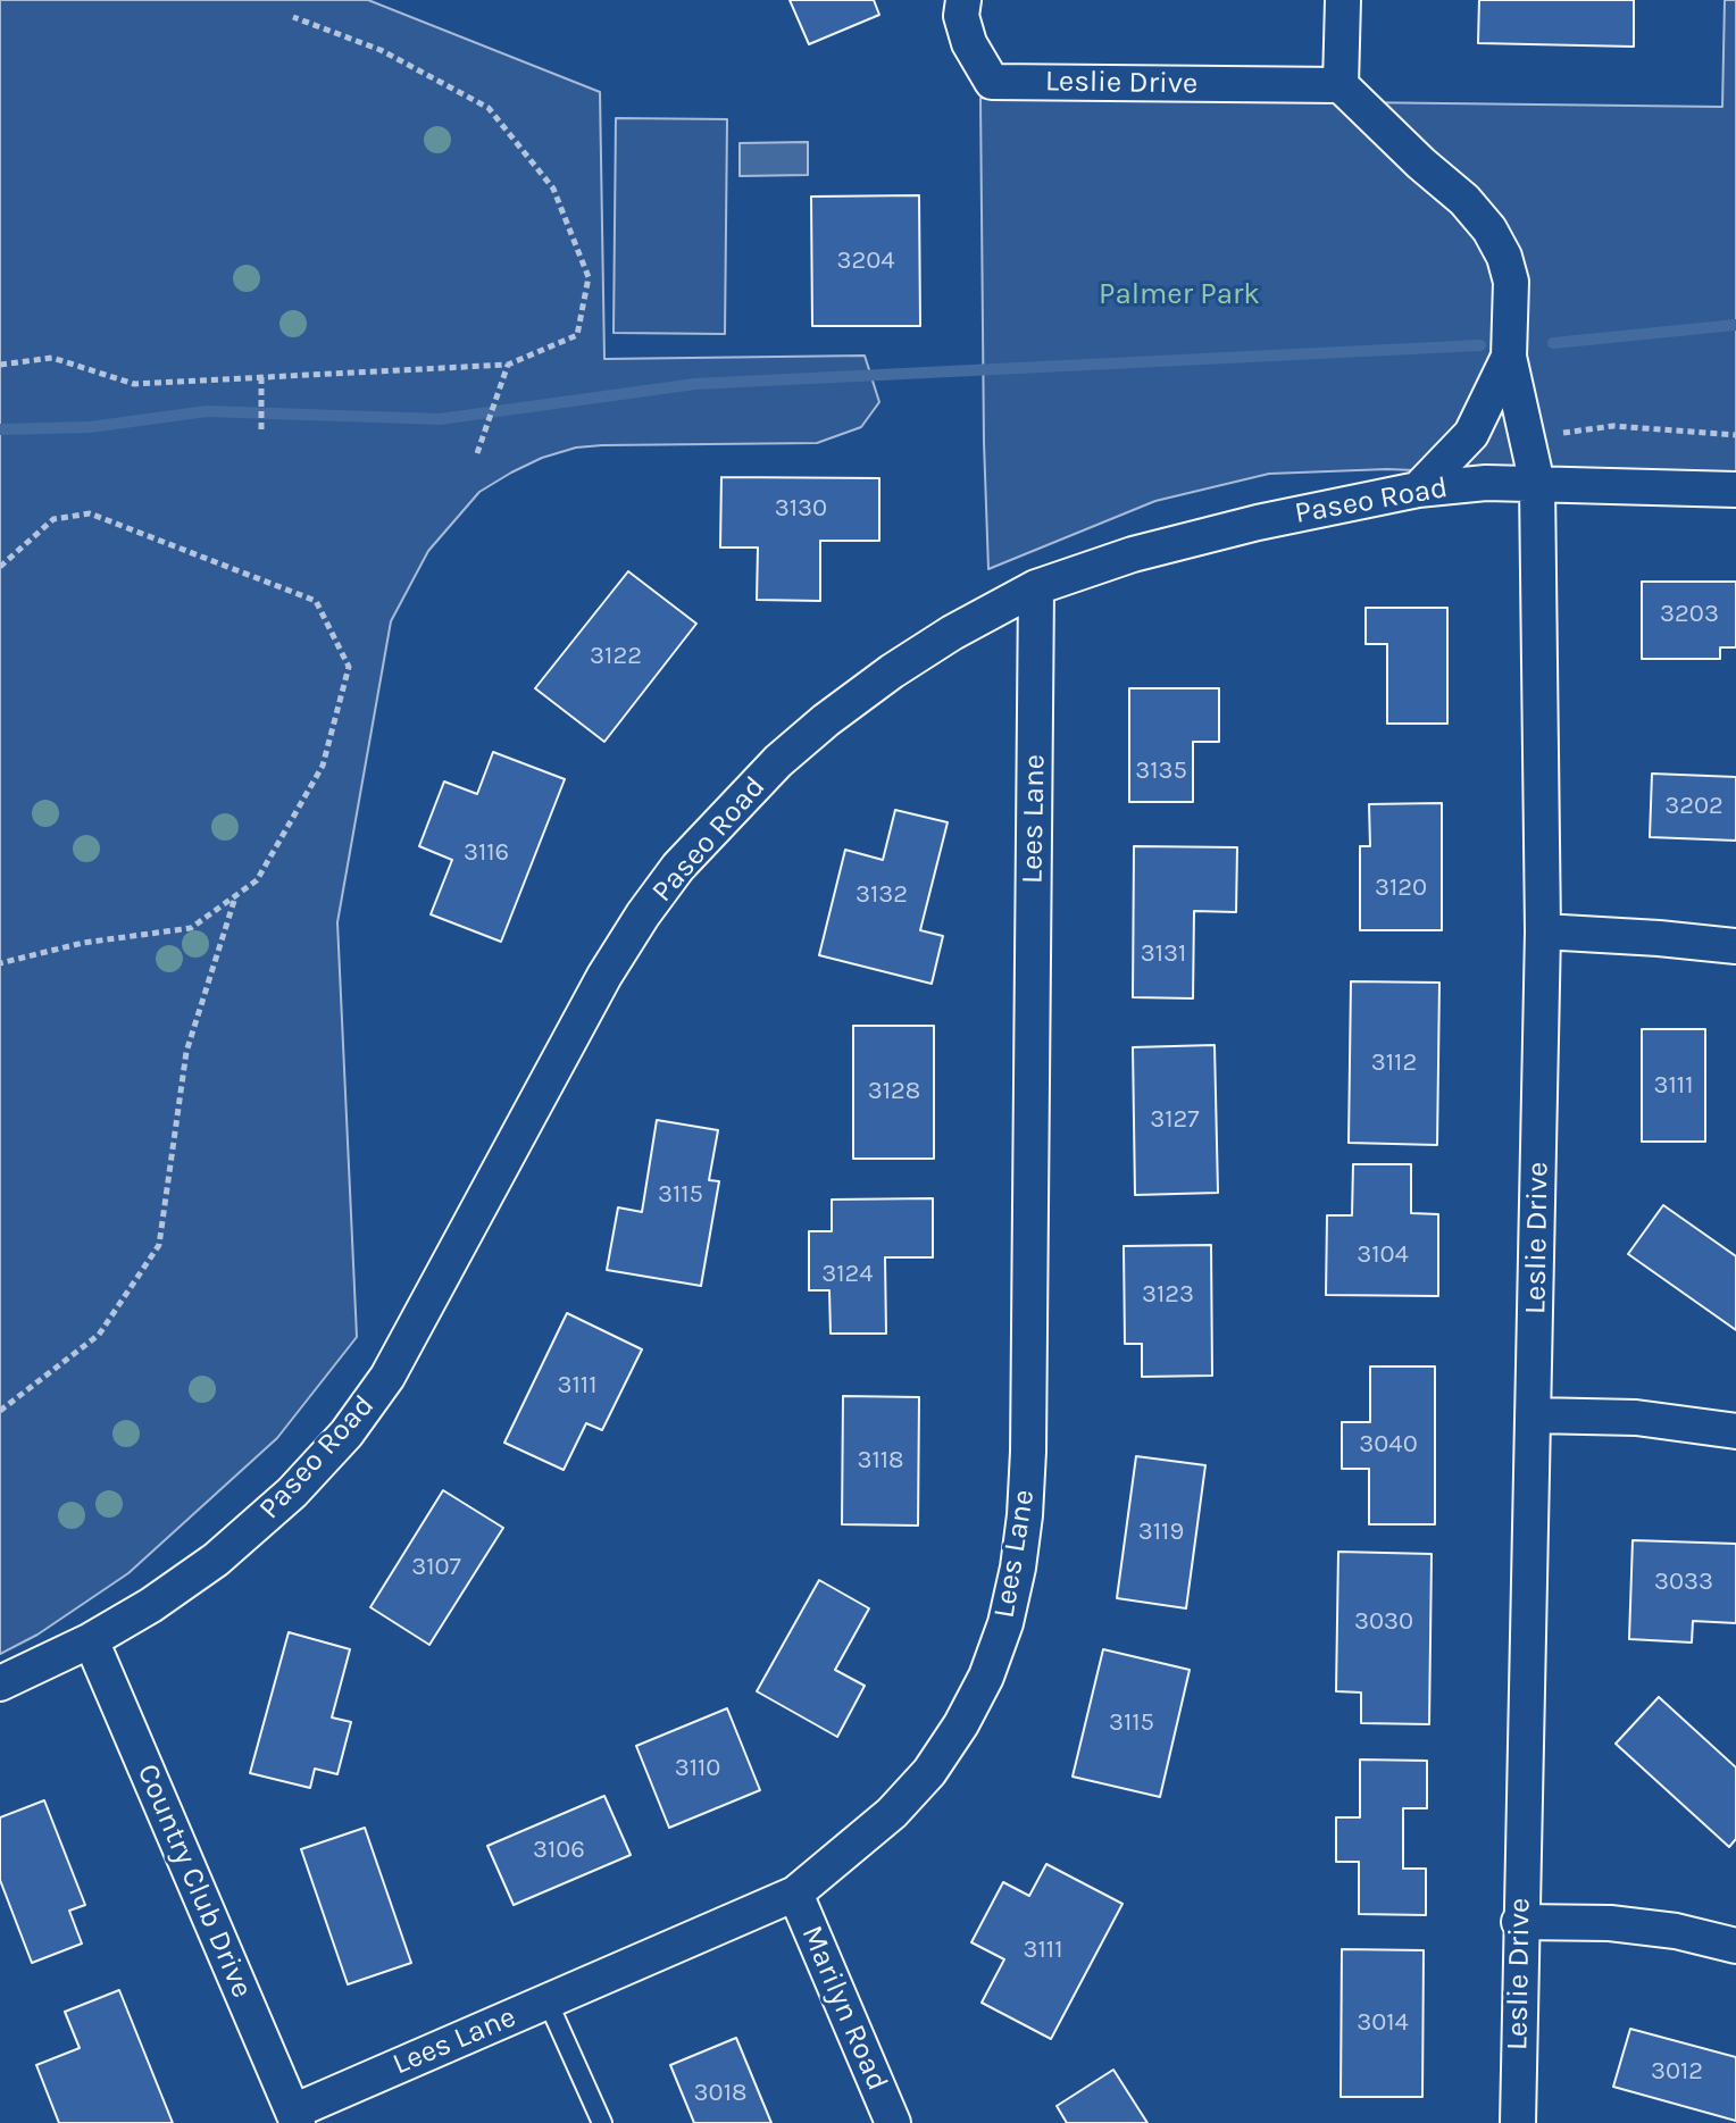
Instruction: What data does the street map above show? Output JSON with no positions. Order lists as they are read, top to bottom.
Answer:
{
  "streets": {
    "street": [
      "Leslie Drive",
      "Paseo Road",
      "Lees Lane",
      "Country Club Drive",
      "Marilyn Road"
    ]
  },
  "crossings": [
    ["Leslie Drive", "Paseo Road"],
    ["Paseo Road", "Lees Lane"],
    ["Paseo Road", "Country Club Drive"],
    ["Lees Lane", "Country Club Drive"],
    ["Lees Lane", "Marilyn Road"]
  ],
  "parks": ["Palmer Park"],
  "house_numbers": [
    "3204",
    "3130",
    "3203",
    "3122",
    "3135",
    "3202",
    "3116",
    "3120",
    "3132",
    "3131",
    "3112",
    "3111",
    "3128",
    "3127",
    "3115",
    "3104",
    "3124",
    "3123",
    "3111",
    "3040",
    "3118",
    "3119",
    "3107",
    "3033",
    "3030",
    "3115",
    "3110",
    "3106",
    "3111",
    "3014",
    "3012",
    "3018"
  ]
}
